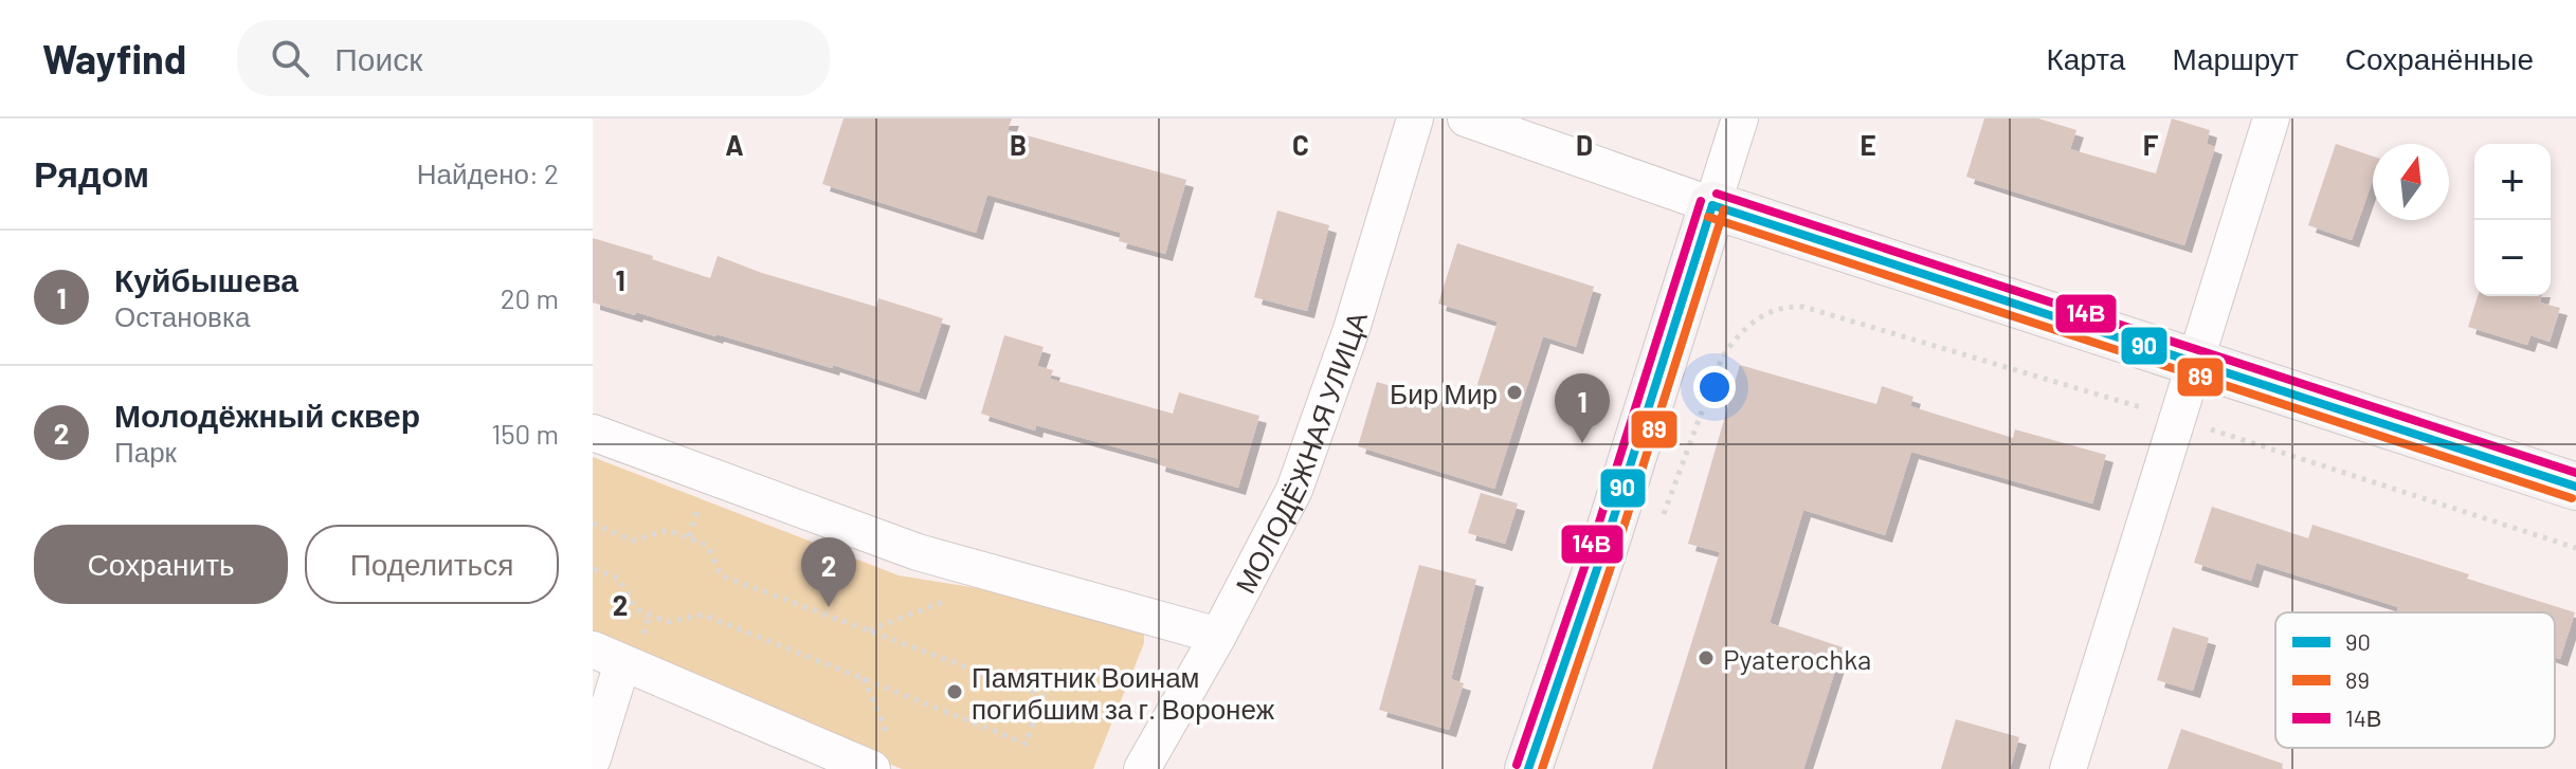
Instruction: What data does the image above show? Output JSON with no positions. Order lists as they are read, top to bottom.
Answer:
{
  "streets": {
    "street": ["МОЛОДЁЖНАЯ УЛИЦА"]
  },
  "places": ["Бир Мир", "Pyaterochka", "Памятник Воинам погибшим за г. Воронеж"],
  "lines": ["transit line 14В", "transit line 90", "transit line 89"],
  "legend": ["90", "89", "14В"],
  "north": "top",
  "page": {
    "header": "Wayfind",
    "search": "Поиск",
    "nav": ["Карта", "Маршрут", "Сохранённые"],
    "heading": ["Рядом", "Найдено: 2"],
    "map_buttons": ["+", "−"],
    "list": [
      {
        "mark": "1",
        "name": "Куйбышева",
        "note": "Остановка",
        "value": "20 m"
      },
      {
        "mark": "2",
        "name": "Молодёжный сквер",
        "note": "Парк",
        "value": "150 m"
      }
    ],
    "pins": ["1", "2"],
    "buttons": ["Сохранить", "Поделиться"]
  },
  "grid": {
    "columns": [
      "A",
      "B",
      "C",
      "D",
      "E",
      "F"
    ],
    "rows": ["1", "2"]
  }
}
